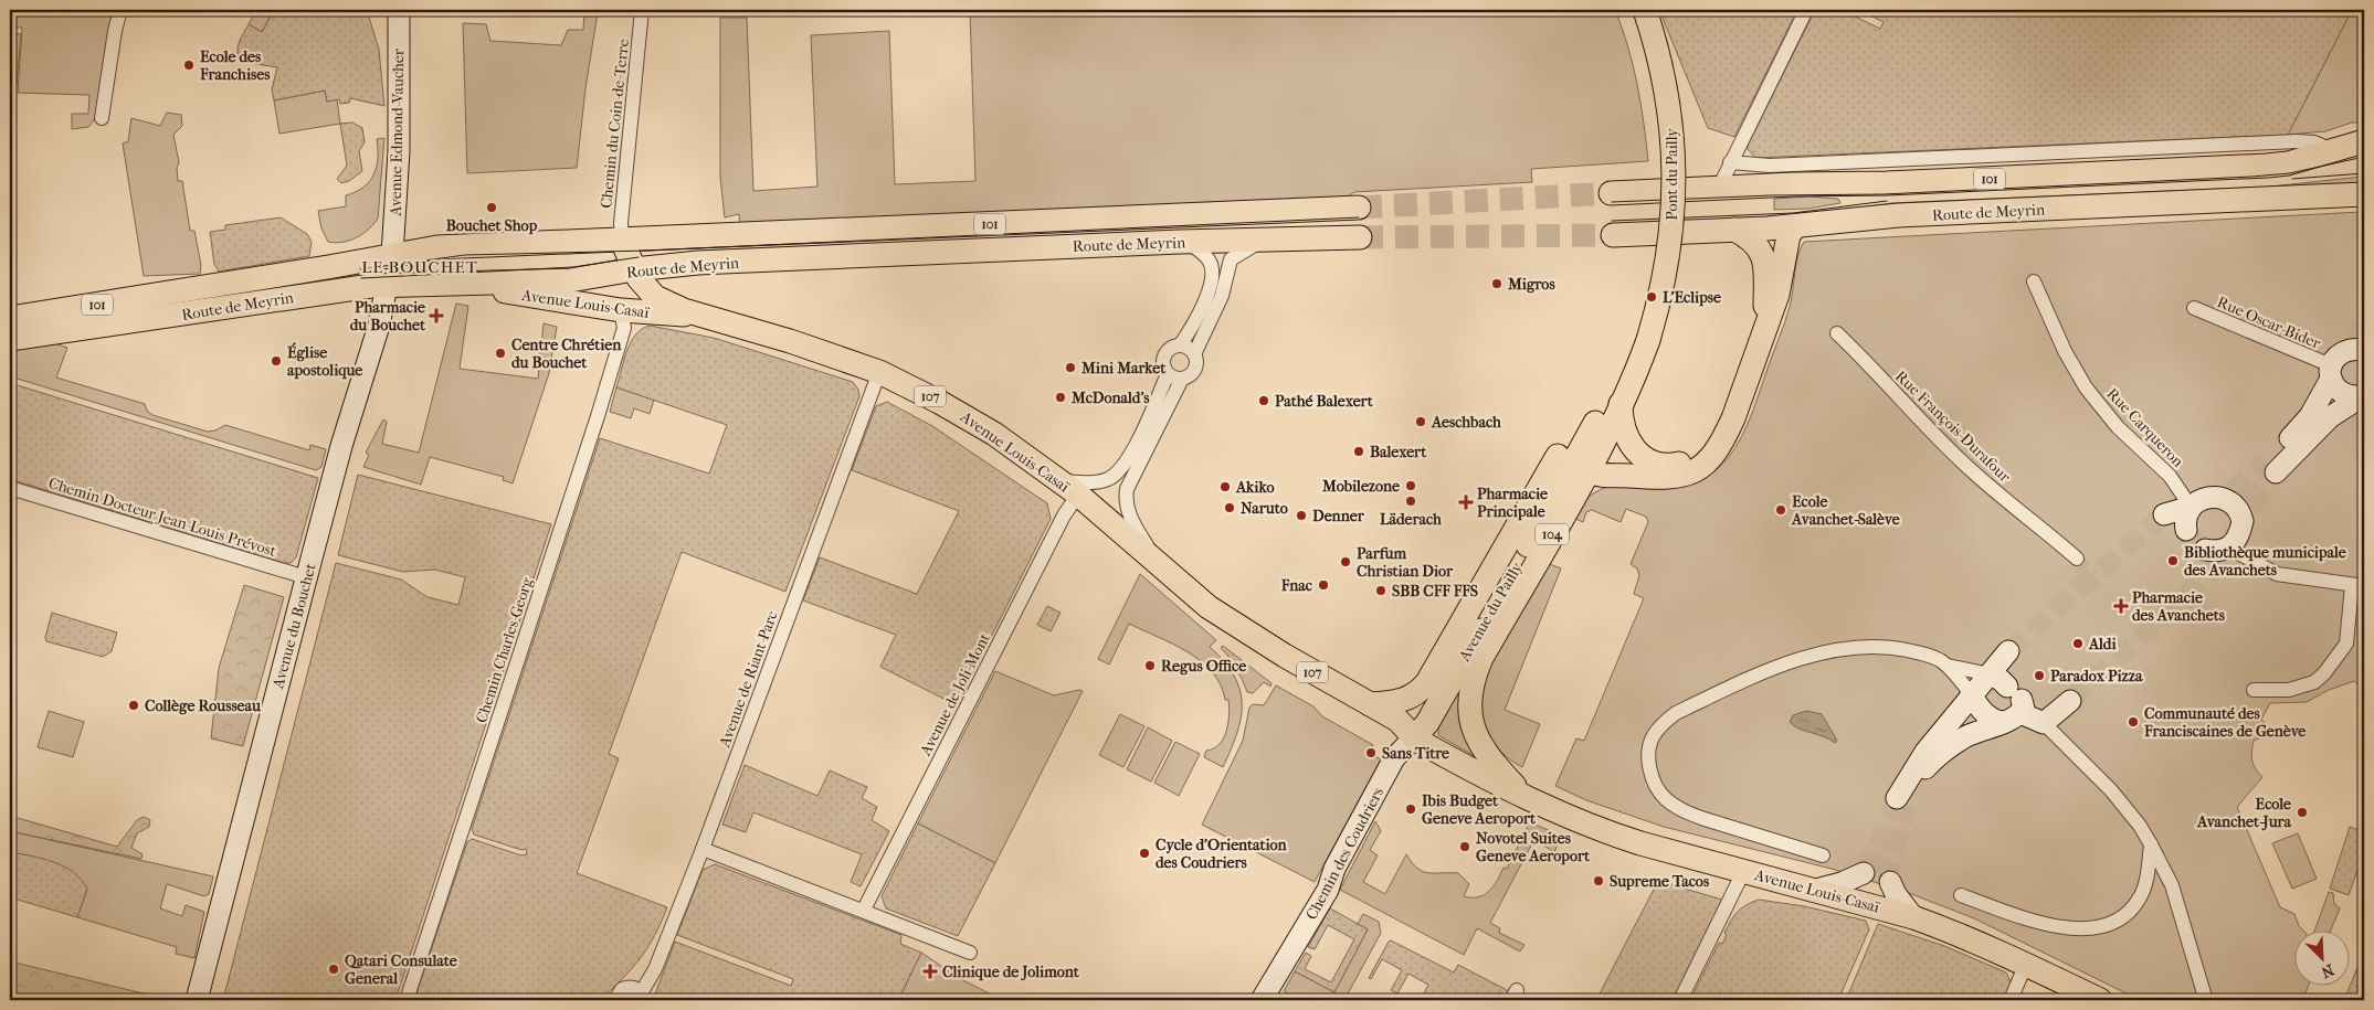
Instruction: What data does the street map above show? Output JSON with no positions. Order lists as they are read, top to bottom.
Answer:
{
  "streets": {
    "main road": [
      "Pont du Pailly",
      "101",
      "Route de Meyrin",
      "Avenue Louis-Casaï",
      "107",
      "104",
      "Avenue du Pailly"
    ],
    "street": [
      "Chemin du Coin-de-Terre",
      "Avenue Edmond-Vaucher",
      "Rue Oscar-Bider",
      "Rue François-Durafour",
      "Rue Carqueron",
      "Chemin Docteur Jean-Louis Prévost",
      "Avenue du Bouchet",
      "Chemin Charles-Georg",
      "Avenue de Riant-Parc",
      "Avenue de Joli-Mont",
      "Chemin des Coudriers"
    ]
  },
  "crossings": [
    ["Chemin du Coin-de-Terre", "Route de Meyrin"],
    ["Chemin du Coin-de-Terre", "Avenue Louis-Casaï"],
    ["Avenue Edmond-Vaucher", "Route de Meyrin"],
    ["Pont du Pailly", "Avenue du Pailly"],
    ["Route de Meyrin", "Avenue Louis-Casaï"],
    ["Route de Meyrin", "Avenue du Bouchet"],
    ["Avenue Louis-Casaï", "104"],
    ["Avenue Louis-Casaï", "Avenue du Pailly"],
    ["Avenue Louis-Casaï", "Chemin Charles-Georg"],
    ["Avenue Louis-Casaï", "Avenue de Riant-Parc"],
    ["Avenue Louis-Casaï", "Avenue de Joli-Mont"],
    ["Avenue Louis-Casaï", "Chemin des Coudriers"],
    ["Chemin Docteur Jean-Louis Prévost", "Avenue du Bouchet"],
    ["104", "Avenue du Pailly"],
    ["Avenue du Pailly", "Chemin des Coudriers"]
  ],
  "districts": ["LE BOUCHET"],
  "places": {
    "other": [
      "Ecole des Franchises",
      "Bouchet Shop",
      "Migros",
      "L'Eclipse",
      "Centre Chrétien du Bouchet",
      "Église apostolique",
      "Mini Market",
      "McDonald's",
      "Pathé Balexert",
      "Aeschbach",
      "Balexert",
      "Mobilezone",
      "Akiko",
      "Läderach",
      "Naruto",
      "Ecole Avanchet-Salève",
      "Denner",
      "Bibliothèque municipale des Avanchets",
      "Parfum Christian Dior",
      "Fnac",
      "SBB CFF FFS",
      "Aldi",
      "Regus Office",
      "Paradox Pizza",
      "Collège Rousseau",
      "Communauté des Franciscaines de Genève",
      "Sans Titre",
      "Ibis Budget Geneve Aeroport",
      "Ecole Avanchet-Jura",
      "Novotel Suites Geneve Aeroport",
      "Cycle d'Orientation des Coudriers",
      "Supreme Tacos",
      "Qatari Consulate General"
    ],
    "health": [
      "Pharmacie du Bouchet",
      "Pharmacie Principale",
      "Pharmacie des Avanchets",
      "Clinique de Jolimont"
    ]
  },
  "north": "bottom right"
}
